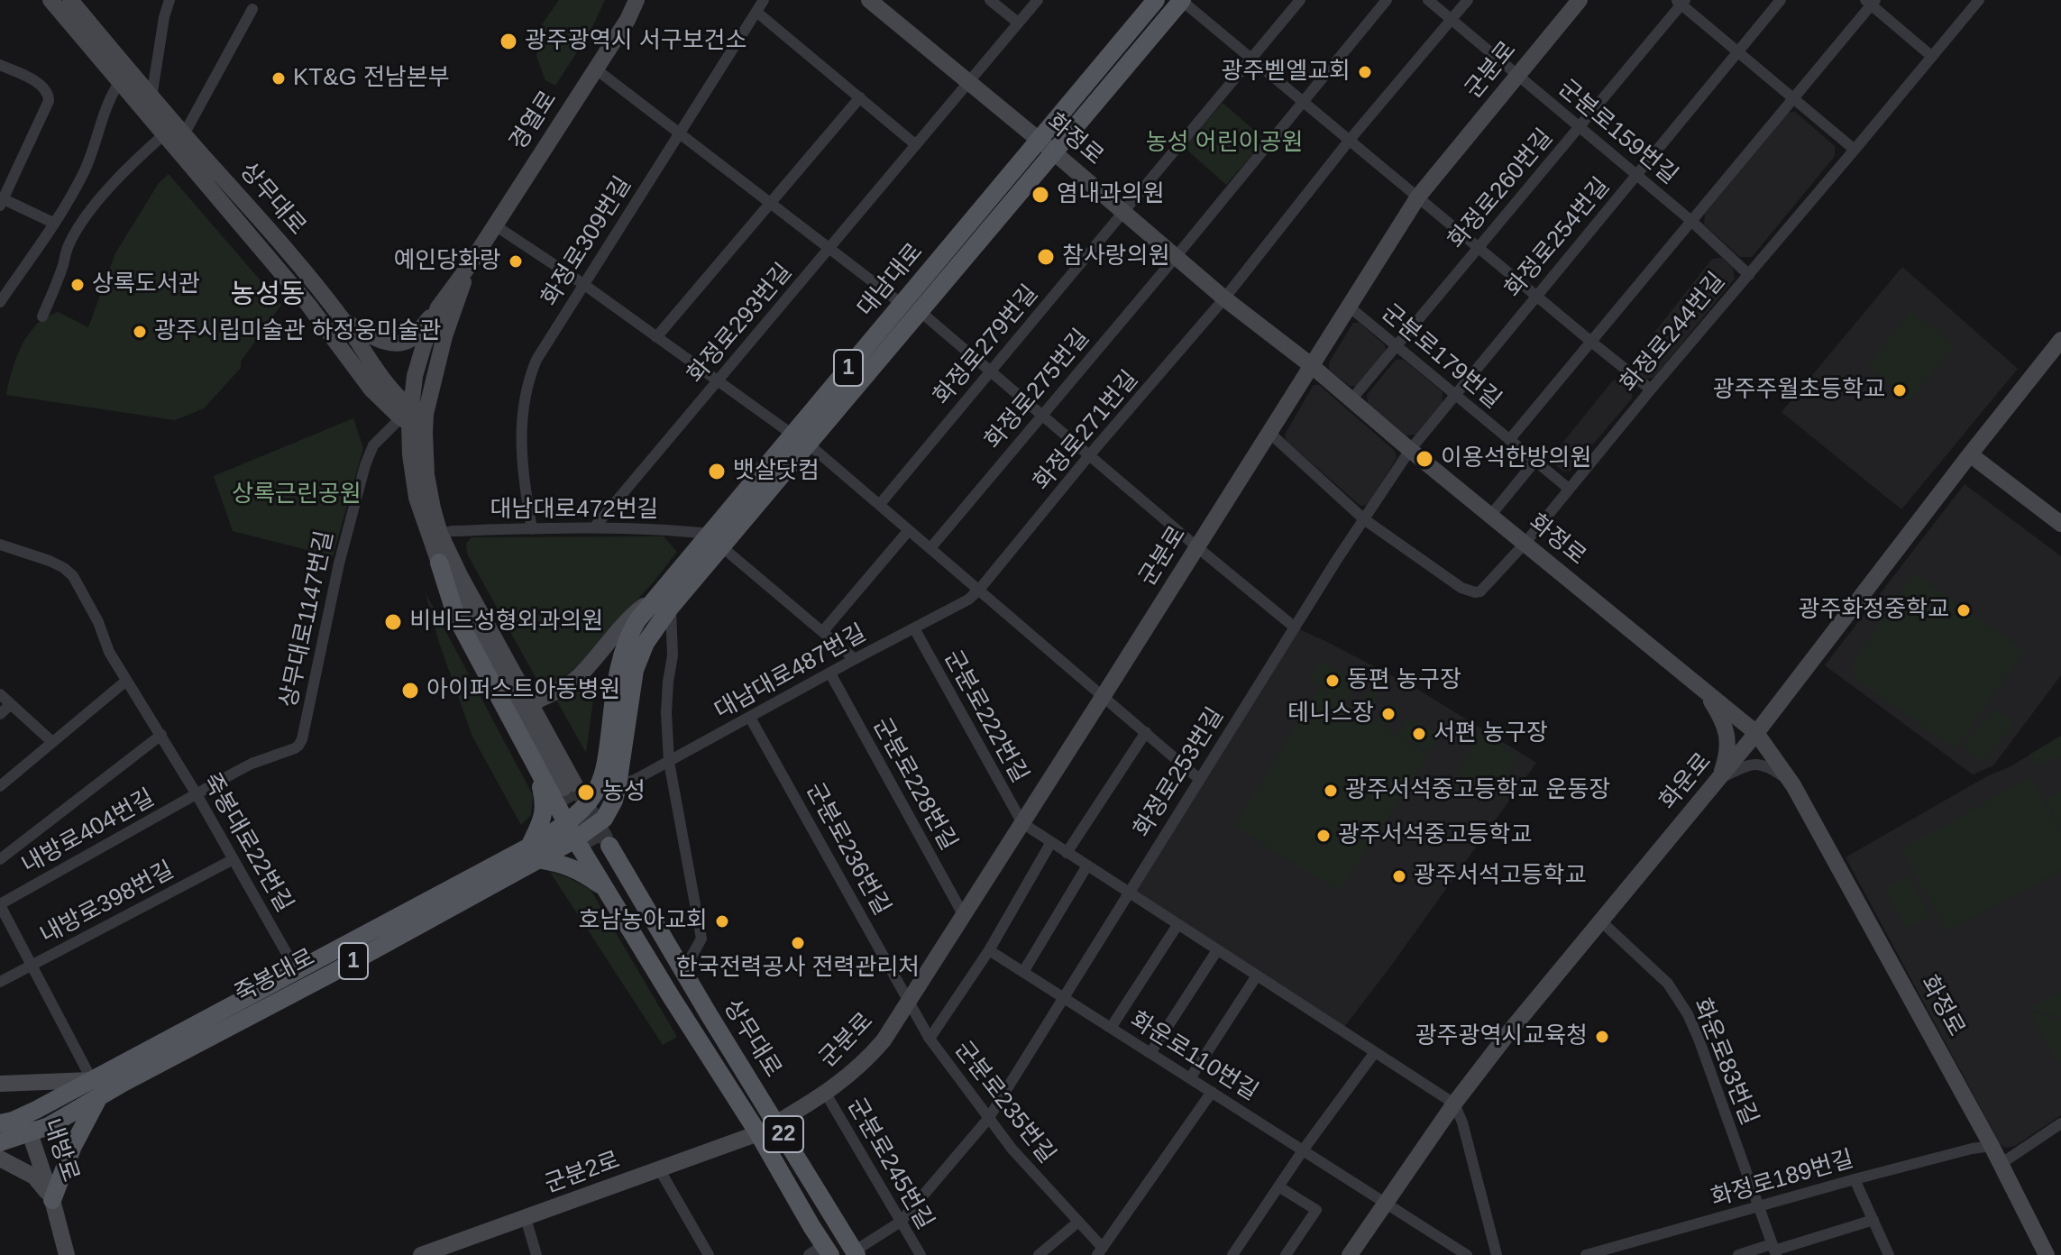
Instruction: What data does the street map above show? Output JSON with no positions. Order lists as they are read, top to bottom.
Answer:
{
  "streets": {
    "main road": [
      "상무대로",
      "대남대로",
      "1",
      "죽봉대로",
      "22"
    ],
    "street": [
      "군분로",
      "경열로",
      "군분로159번길",
      "화정로",
      "화정로260번길",
      "화정로254번길",
      "화정로309번길",
      "화정로293번길",
      "화정로244번길",
      "화정로279번길",
      "군분로179번길",
      "화정로275번길",
      "화정로271번길",
      "대남대로472번길",
      "상무대로1147번길",
      "대남대로487번길",
      "군분로222번길",
      "화정로253번길",
      "화운로",
      "군분로228번길",
      "내방로404번길",
      "죽봉대로22번길",
      "군분로236번길",
      "내방로398번길",
      "화운로110번길",
      "화운로83번길",
      "군분로235번길",
      "내방로",
      "군분로245번길",
      "군분2로",
      "화정로189번길"
    ]
  },
  "crossings": [
    ["군분로", "군분로159번길"],
    ["군분로", "화정로"],
    ["군분로", "상무대로"],
    ["군분로", "군분로179번길"],
    ["군분로", "군분로222번길"],
    ["군분로", "군분로228번길"],
    ["군분로", "군분로236번길"],
    ["군분로", "군분로235번길"],
    ["군분로", "군분로245번길"],
    ["경열로", "상무대로"],
    ["경열로", "상무대로1147번길"],
    ["군분로159번길", "화정로260번길"],
    ["군분로159번길", "화정로254번길"],
    ["군분로159번길", "화정로244번길"],
    ["군분로159번길", "군분로179번길"],
    ["군분로159번길", "화정로271번길"],
    ["화정로", "화정로260번길"],
    ["화정로", "화정로254번길"],
    ["화정로", "대남대로"],
    ["화정로", "화정로293번길"],
    ["화정로", "화정로244번길"],
    ["화정로", "화정로279번길"],
    ["화정로", "화정로275번길"],
    ["화정로", "화정로271번길"],
    ["화정로", "화정로253번길"],
    ["화정로", "화운로"],
    ["화정로", "화정로189번길"],
    ["화정로260번길", "군분로179번길"],
    ["상무대로", "대남대로"],
    ["상무대로", "대남대로472번길"],
    ["상무대로", "상무대로1147번길"],
    ["상무대로", "화정로253번길"],
    ["상무대로", "죽봉대로"],
    ["상무대로", "22"],
    ["상무대로", "군분2로"],
    ["화정로254번길", "군분로179번길"],
    ["화정로254번길", "화정로253번길"],
    ["화정로309번길", "대남대로472번길"],
    ["대남대로", "대남대로472번길"],
    ["대남대로", "대남대로487번길"],
    ["대남대로", "죽봉대로"],
    ["대남대로", "22"],
    ["화정로293번길", "대남대로472번길"],
    ["화정로244번길", "군분로179번길"],
    ["화정로244번길", "화정로253번길"],
    ["화정로271번길", "대남대로487번길"],
    ["상무대로1147번길", "내방로404번길"],
    ["상무대로1147번길", "죽봉대로22번길"],
    ["대남대로487번길", "군분로222번길"],
    ["대남대로487번길", "군분로228번길"],
    ["대남대로487번길", "군분로236번길"],
    ["화정로253번길", "화운로110번길"],
    ["화정로253번길", "군분로235번길"],
    ["화정로253번길", "군분로245번길"],
    ["화운로", "화운로110번길"],
    ["화운로", "화운로83번길"],
    ["내방로404번길", "죽봉대로22번길"],
    ["죽봉대로22번길", "내방로398번길"],
    ["죽봉대로22번길", "죽봉대로"],
    ["군분로236번길", "군분로235번길"],
    ["죽봉대로", "22"],
    ["죽봉대로", "내방로"],
    ["화운로83번길", "화정로189번길"]
  ],
  "districts": ["농성동"],
  "parks": ["농성 어린이공원", "상록근린공원"],
  "places": [
    "광주광역시 서구보건소",
    "광주벧엘교회",
    "KT&G 전남본부",
    "염내과의원",
    "참사랑의원",
    "예인당화랑",
    "상록도서관",
    "광주시립미술관 하정웅미술관",
    "광주주월초등학교",
    "이용석한방의원",
    "뱃살닷컴",
    "광주화정중학교",
    "비비드성형외과의원",
    "동편 농구장",
    "아이퍼스트아동병원",
    "테니스장",
    "서편 농구장",
    "광주서석중고등학교 운동장",
    "농성",
    "광주서석중고등학교",
    "광주서석고등학교",
    "호남농아교회",
    "한국전력공사 전력관리처",
    "광주광역시교육청"
  ]
}
